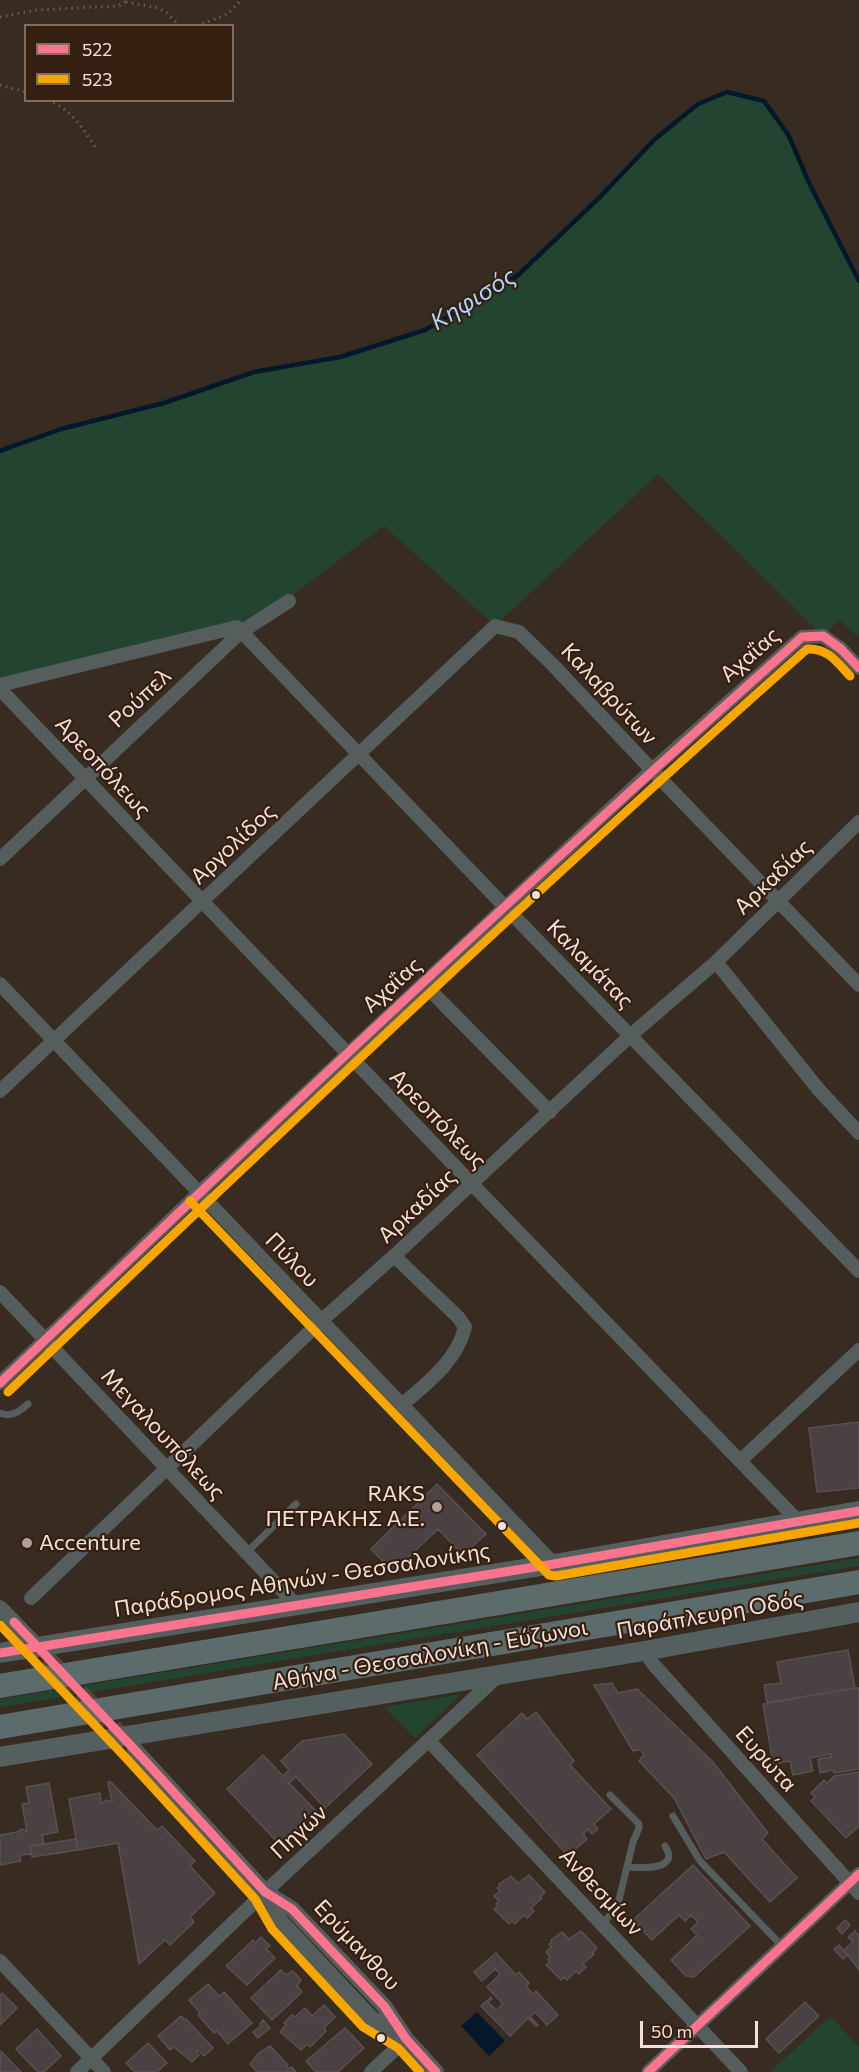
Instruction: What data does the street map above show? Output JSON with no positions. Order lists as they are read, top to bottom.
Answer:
{
  "streets": {
    "highway": ["Αθήνα - Θεσσαλονίκη - Εύζωνοι"],
    "main road": ["Παράδρομος Αθηνών - Θεσσαλονίκης", "Παράπλευρη Οδός"],
    "street": [
      "Αχαΐας",
      "Καλαβρύτων",
      "Ρούπελ",
      "Αρεοπόλεως",
      "Αργολίδος",
      "Αρκαδίας",
      "Καλαμάτας",
      "Πύλου",
      "Μεγαλουπόλεως",
      "Ευρώτα",
      "Πηγών",
      "Ανθεσμίων",
      "Ερύμανθου"
    ]
  },
  "crossings": [
    ["Αχαΐας", "Καλαβρύτων"],
    ["Αχαΐας", "Αρεοπόλεως"],
    ["Αχαΐας", "Καλαμάτας"],
    ["Αχαΐας", "Πύλου"],
    ["Αχαΐας", "Μεγαλουπόλεως"],
    ["Καλαβρύτων", "Αργολίδος"],
    ["Καλαβρύτων", "Αρκαδίας"],
    ["Ρούπελ", "Αρεοπόλεως"],
    ["Ρούπελ", "Καλαμάτας"],
    ["Αρεοπόλεως", "Αργολίδος"],
    ["Αρεοπόλεως", "Αρκαδίας"],
    ["Αρεοπόλεως", "Παράδρομος Αθηνών - Θεσσαλονίκης"],
    ["Αργολίδος", "Καλαμάτας"],
    ["Αργολίδος", "Πύλου"],
    ["Αρκαδίας", "Καλαμάτας"],
    ["Αρκαδίας", "Πύλου"],
    ["Αρκαδίας", "Μεγαλουπόλεως"],
    ["Πύλου", "Παράδρομος Αθηνών - Θεσσαλονίκης"],
    ["Μεγαλουπόλεως", "Παράδρομος Αθηνών - Θεσσαλονίκης"],
    ["Παράπλευρη Οδός", "Ευρώτα"],
    ["Παράπλευρη Οδός", "Πηγών"],
    ["Πηγών", "Ανθεσμίων"],
    ["Πηγών", "Ερύμανθου"]
  ],
  "water": ["Κηφισός"],
  "places": ["RAKS ΠΕΤΡΑΚΗΣ Α.Ε.", "Accenture"],
  "lines": ["transit line 522", "transit line 523"],
  "legend": ["522", "523"],
  "scale_bar": "50 m"
}
